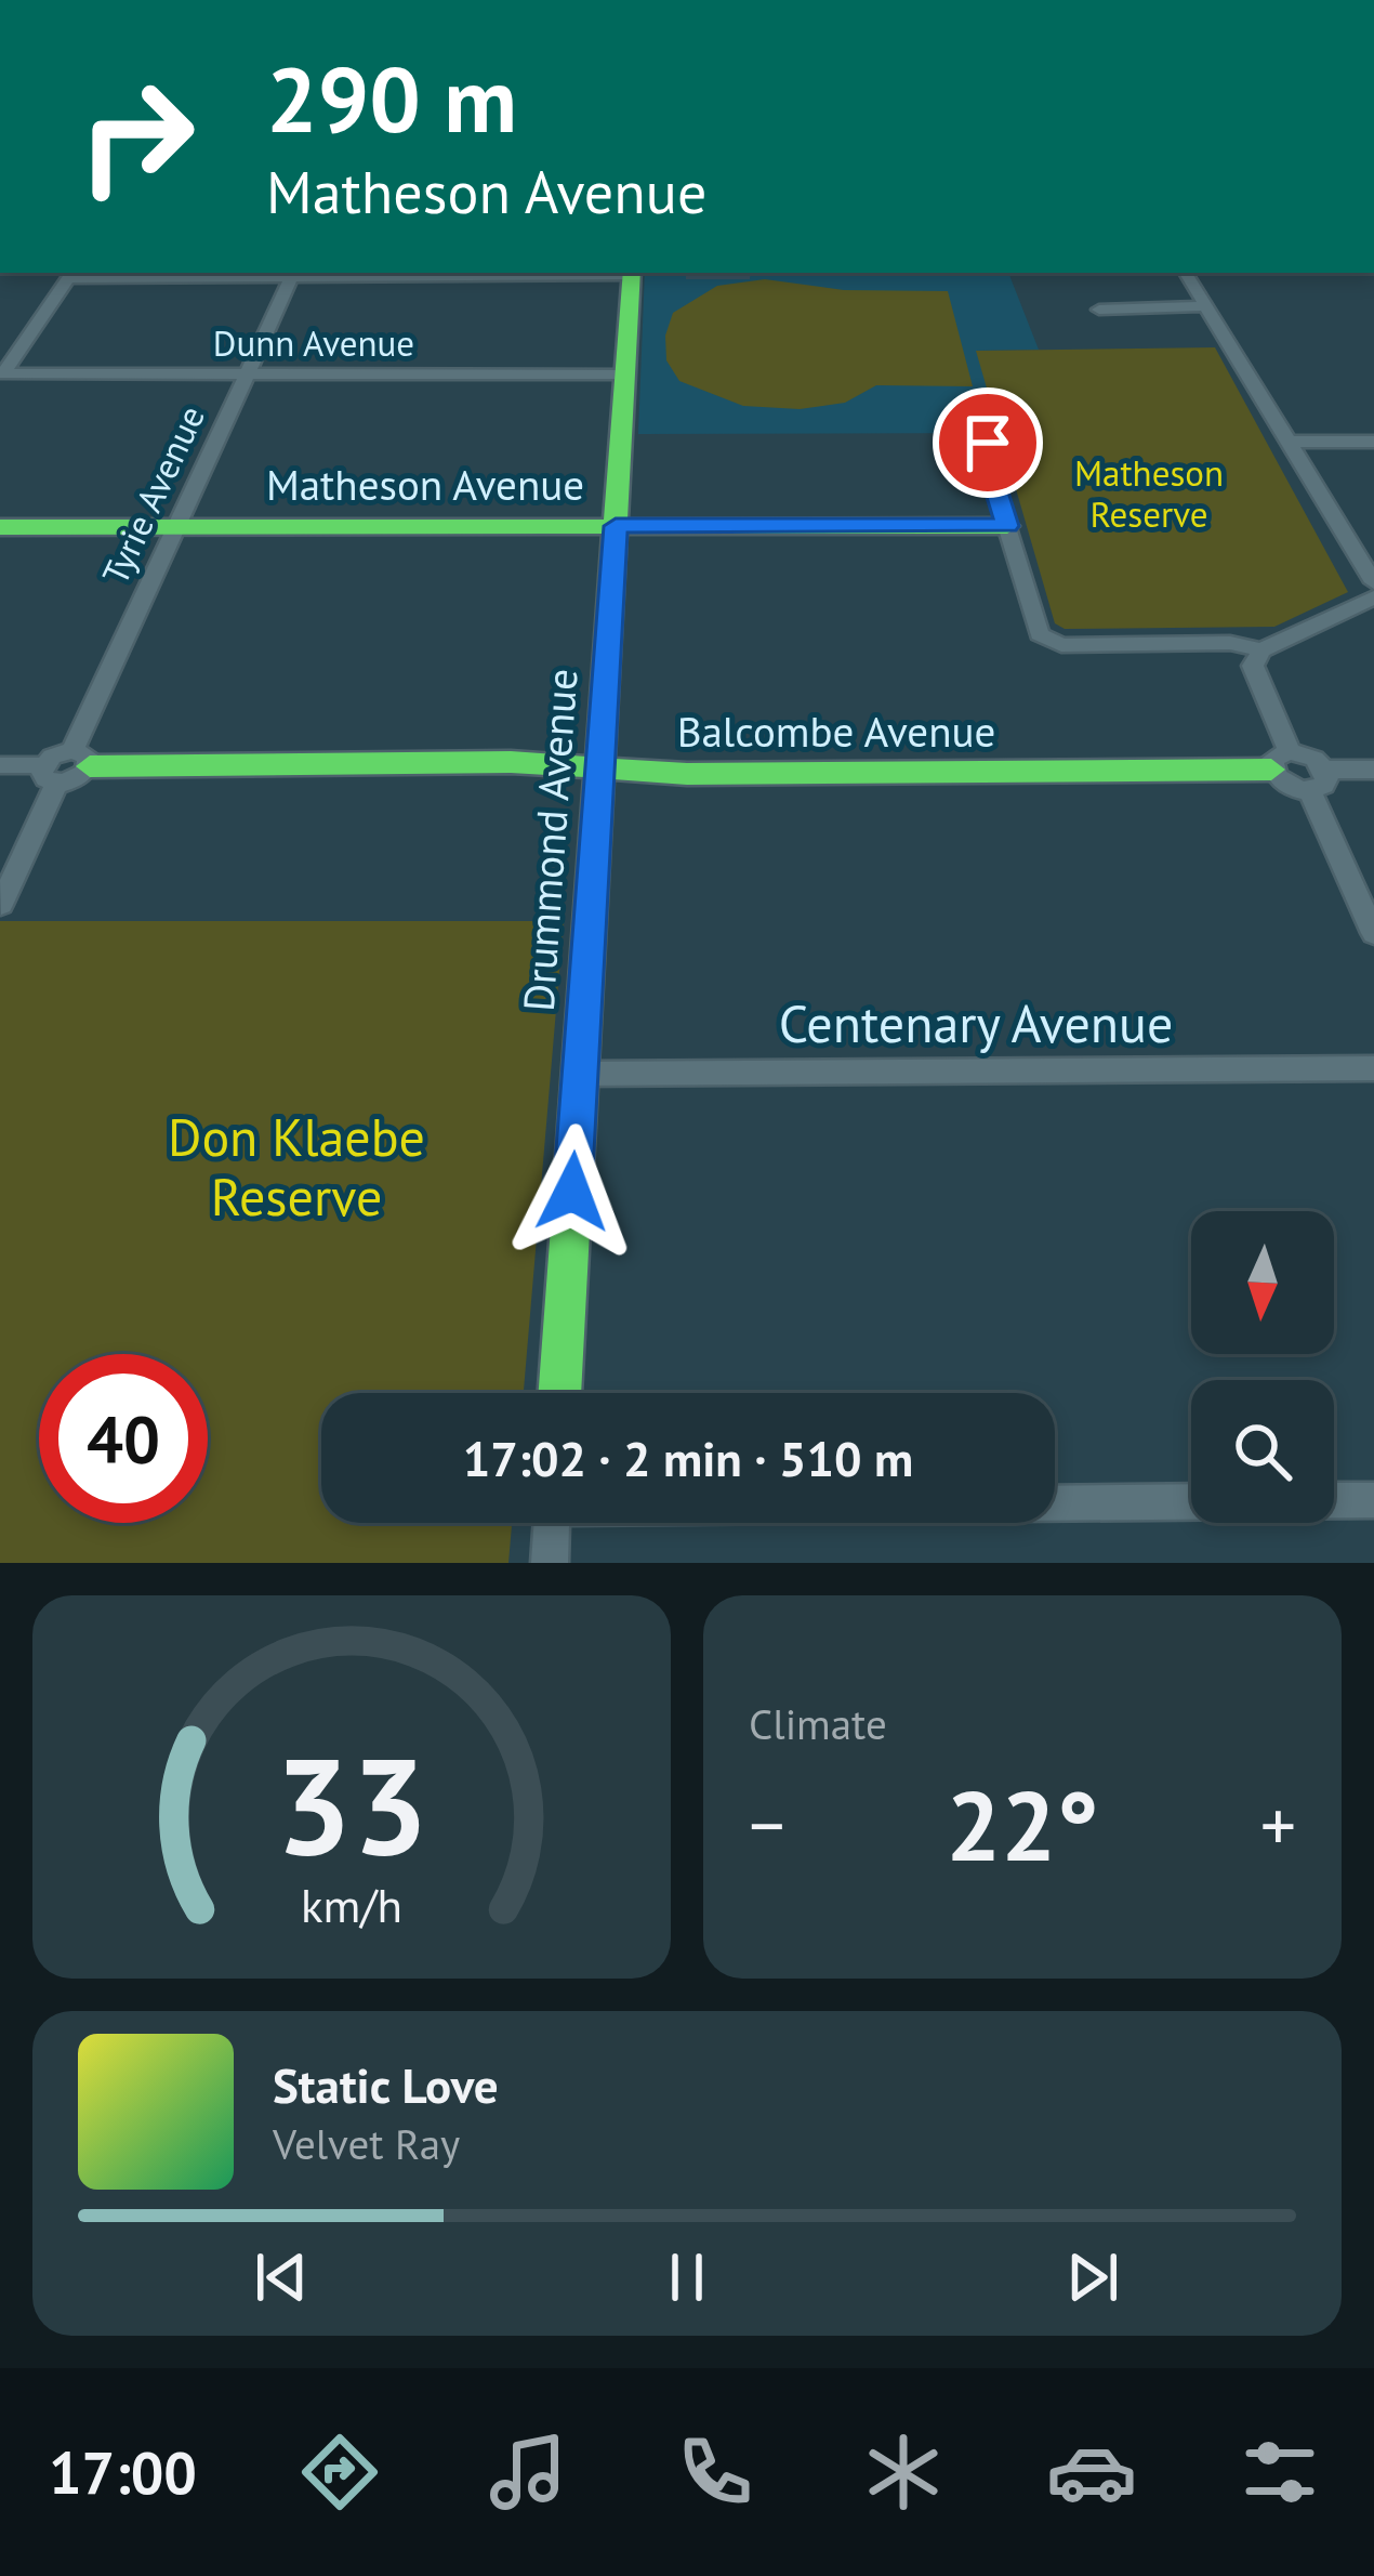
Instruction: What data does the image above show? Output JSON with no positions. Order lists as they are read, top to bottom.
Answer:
{
  "streets": {
    "street": [
      "Dunn Avenue",
      "Matheson Avenue",
      "Tyrie Avenue",
      "Balcombe Avenue",
      "Drummond Avenue",
      "Centenary Avenue"
    ]
  },
  "crossings": [
    ["Dunn Avenue", "Tyrie Avenue"],
    ["Dunn Avenue", "Drummond Avenue"],
    ["Matheson Avenue", "Tyrie Avenue"],
    ["Matheson Avenue", "Drummond Avenue"],
    ["Tyrie Avenue", "Balcombe Avenue"],
    ["Balcombe Avenue", "Drummond Avenue"],
    ["Drummond Avenue", "Centenary Avenue"]
  ],
  "parks": ["Matheson Reserve", "Don Klaebe Reserve"],
  "north": "bottom",
  "page": {
    "turn": ["290 m", "Matheson Avenue"],
    "limit": "40",
    "trip": "17:02 · 2 min · 510 m",
    "tile": "Climate",
    "heat": ["−", "22°", "+"],
    "song": ["Static Love", "Velvet Ray"],
    "tabs": "17:00",
    "gauge": ["33", "km/h"]
  }
}
